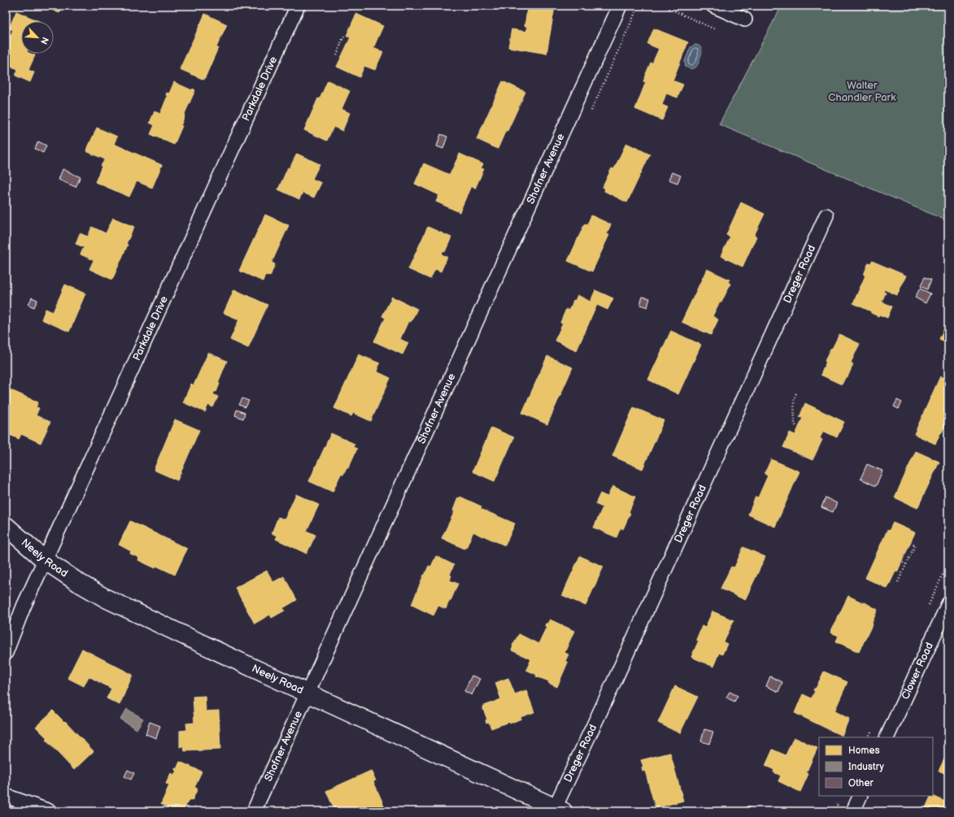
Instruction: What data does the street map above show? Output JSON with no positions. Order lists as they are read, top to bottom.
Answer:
{
  "streets": {
    "street": [
      "Parkdale Drive",
      "Shofner Avenue",
      "Dreger Road",
      "Neely Road",
      "Clower Road"
    ]
  },
  "crossings": [
    ["Parkdale Drive", "Neely Road"],
    ["Shofner Avenue", "Neely Road"],
    ["Dreger Road", "Neely Road"]
  ],
  "parks": ["Walter Chandler Park"],
  "legend": ["Homes", "Industry", "Other"],
  "north": "bottom right"
}
